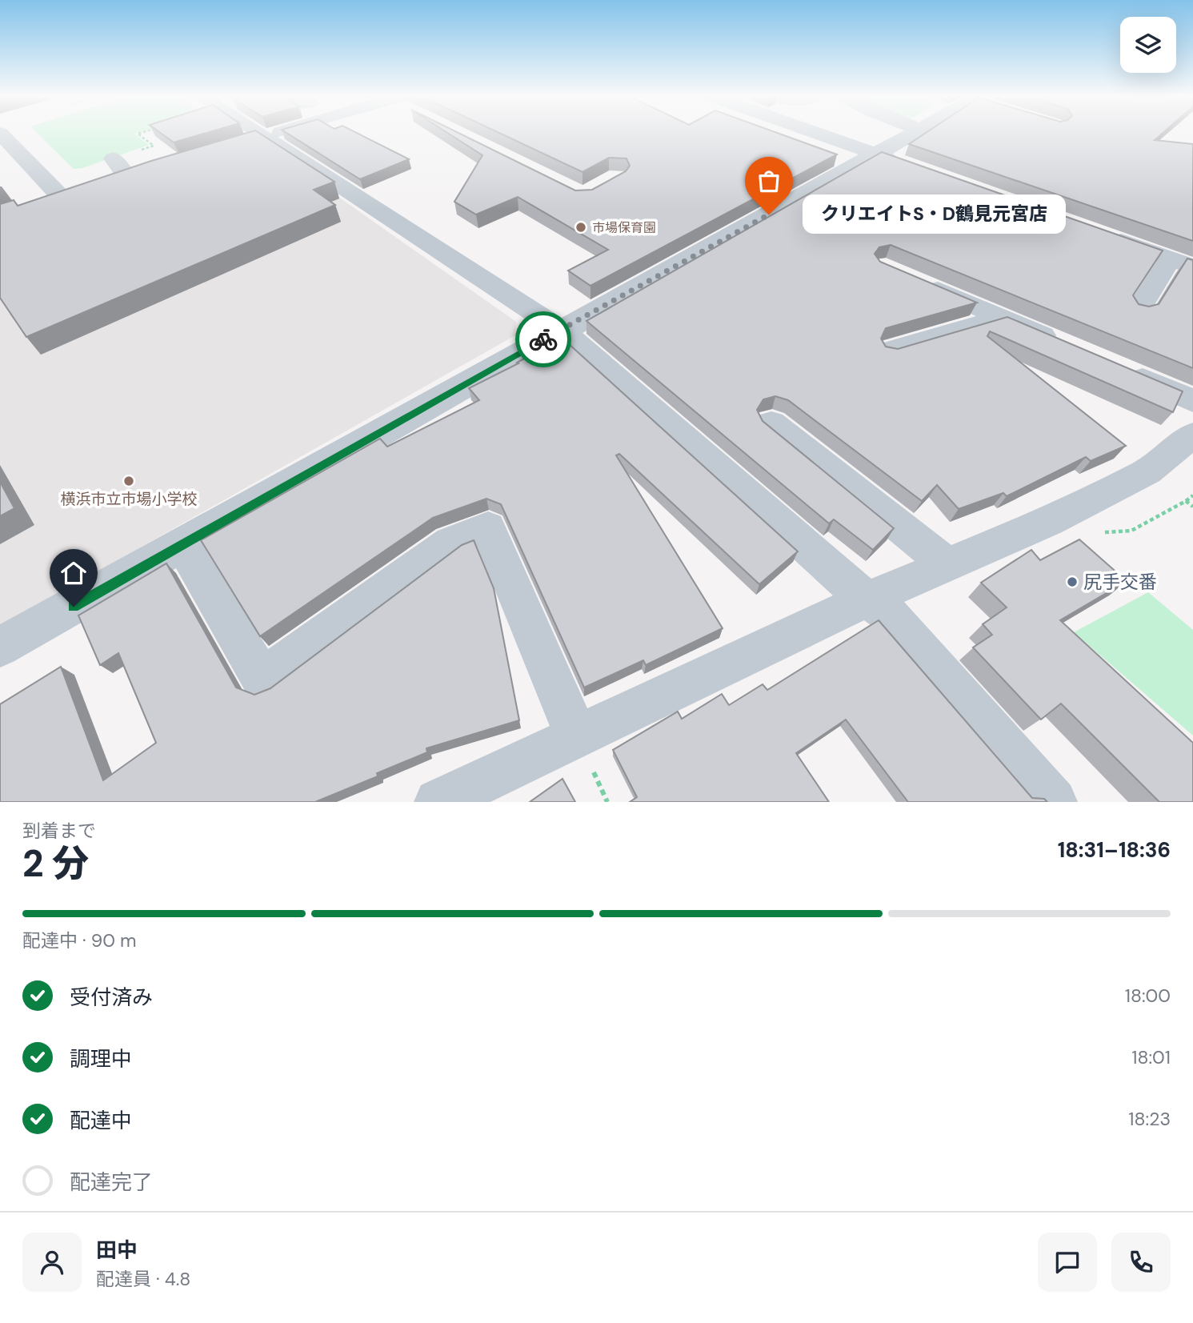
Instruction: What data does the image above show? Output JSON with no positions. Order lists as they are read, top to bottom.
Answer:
{
  "places": [
    "クリエイトS・D鶴見元宮店",
    "市場保育園",
    "横浜市立市場小学校",
    "尻手交番"
  ],
  "page": {
    "bubble": "クリエイトS・D鶴見元宮店",
    "heading": ["2 分", "到着まで", "18:31–18:36"],
    "panel": ["田中", "配達員 · 4.8"],
    "bar": "配達中 · 90 m",
    "list": [
      ["受付済み", "18:00"],
      ["調理中", "18:01"],
      ["配達中", "18:23"],
      "配達完了"
    ]
  }
}
